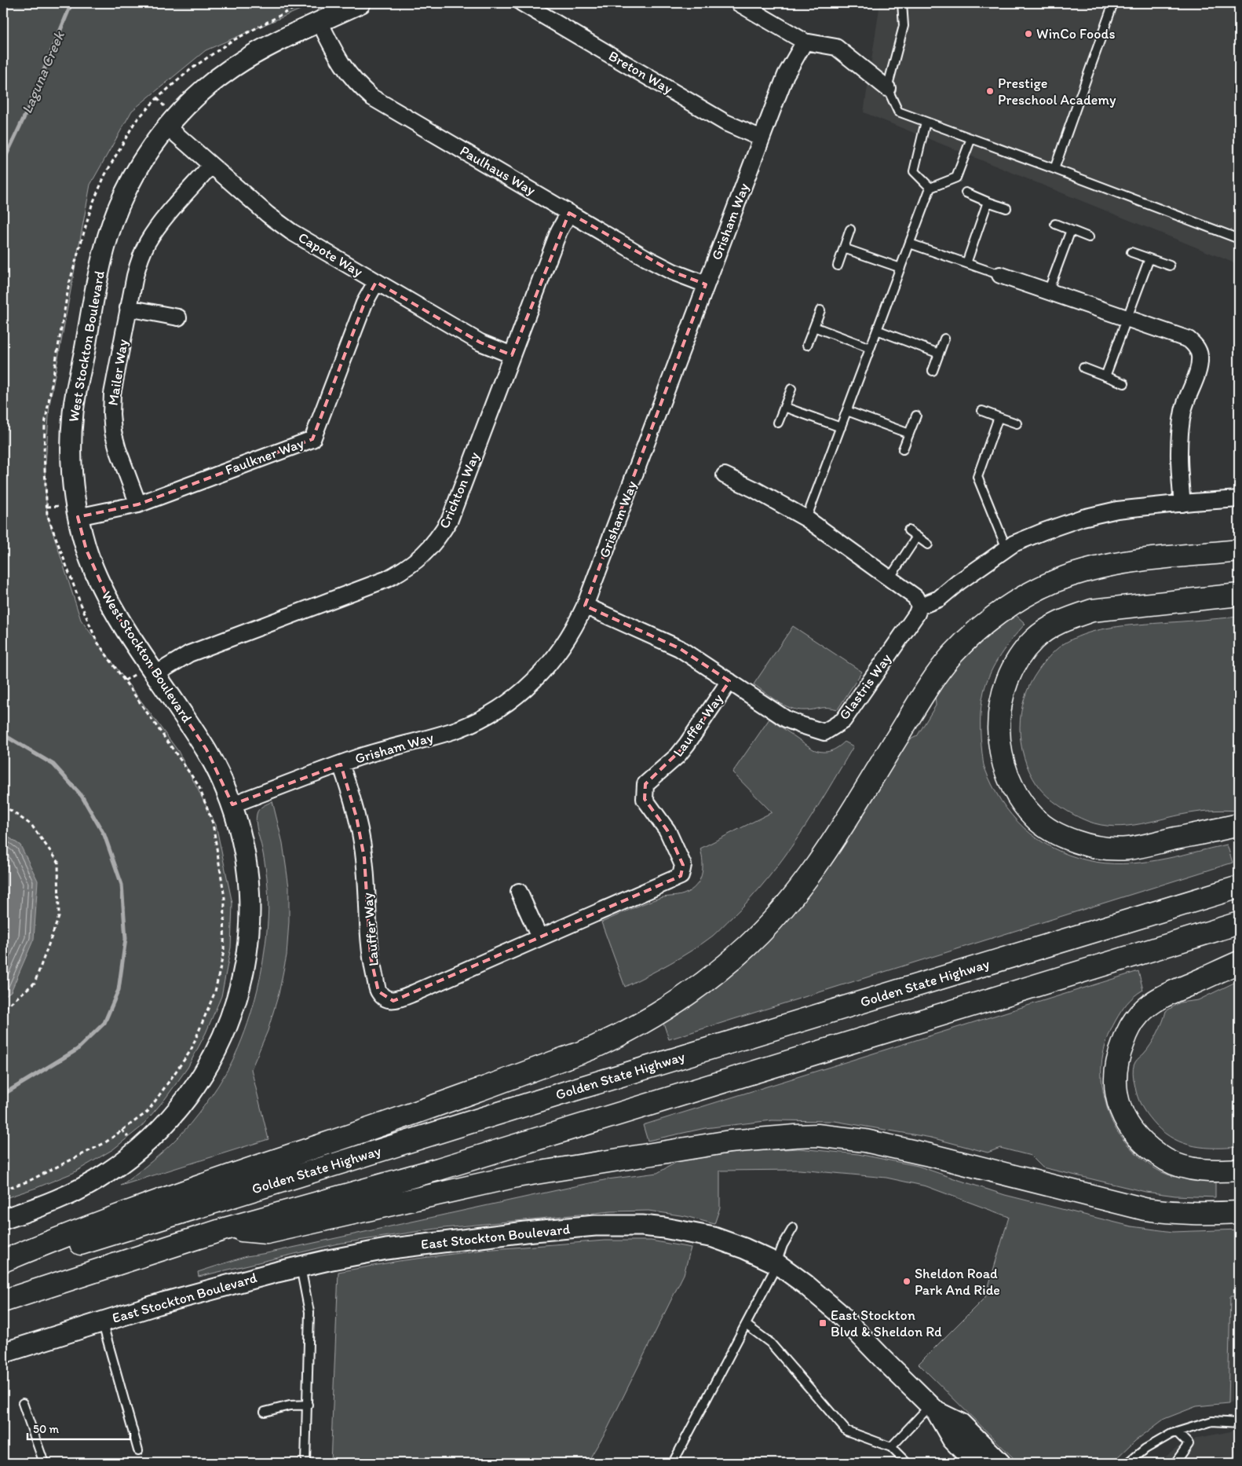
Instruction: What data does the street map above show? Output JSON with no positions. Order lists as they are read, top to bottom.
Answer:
{
  "streets": {
    "highway": ["Golden State Highway"],
    "street": [
      "Breton Way",
      "Paulhaus Way",
      "Grisham Way",
      "Capote Way",
      "West Stockton Boulevard",
      "Mailer Way",
      "Faulkner Way",
      "Crichton Way",
      "Glastris Way",
      "Lauffer Way",
      "East Stockton Boulevard"
    ]
  },
  "crossings": [
    ["Breton Way", "Grisham Way"],
    ["Paulhaus Way", "Grisham Way"],
    ["Paulhaus Way", "West Stockton Boulevard"],
    ["Paulhaus Way", "Crichton Way"],
    ["Grisham Way", "West Stockton Boulevard"],
    ["Grisham Way", "Glastris Way"],
    ["Grisham Way", "Lauffer Way"],
    ["Capote Way", "West Stockton Boulevard"],
    ["Capote Way", "Mailer Way"],
    ["Capote Way", "Faulkner Way"],
    ["Capote Way", "Crichton Way"],
    ["West Stockton Boulevard", "Faulkner Way"],
    ["West Stockton Boulevard", "Crichton Way"],
    ["Mailer Way", "Faulkner Way"],
    ["Glastris Way", "Lauffer Way"]
  ],
  "water": ["Laguna Creek"],
  "places": {
    "other": ["WinCo Foods", "Prestige Preschool Academy", "Sheldon Road Park And Ride"],
    "transit": ["East Stockton Blvd & Sheldon Rd"]
  },
  "scale_bar": "50 m"
}
